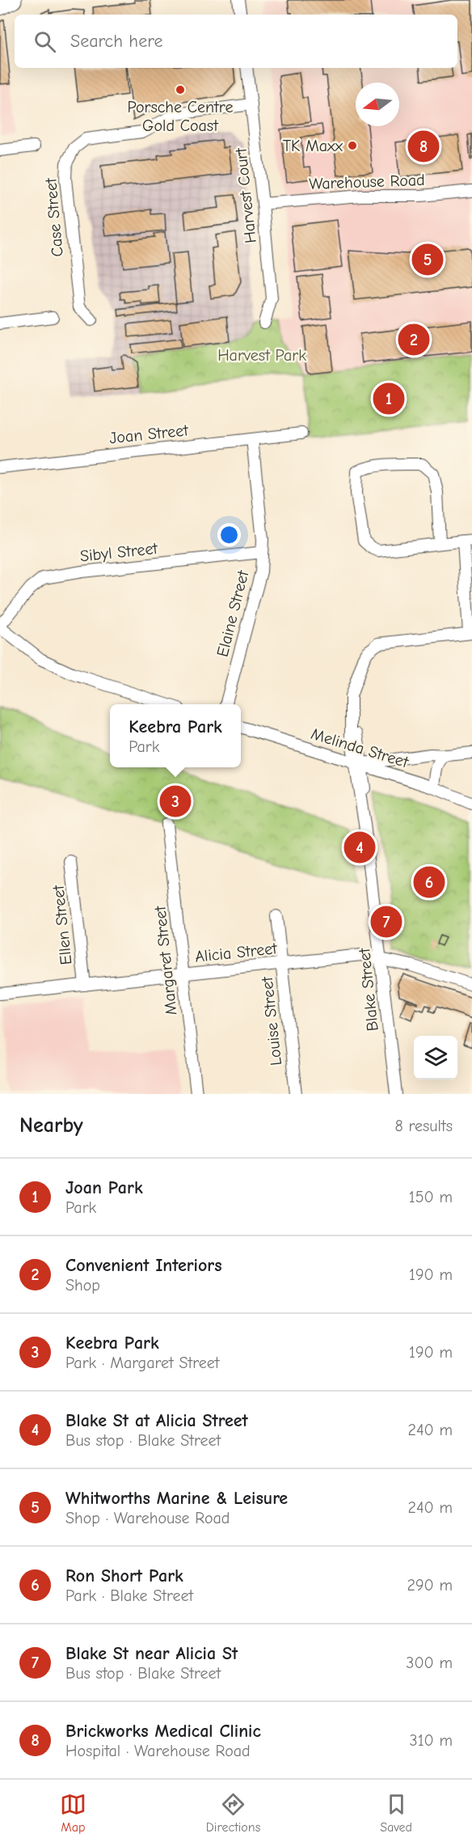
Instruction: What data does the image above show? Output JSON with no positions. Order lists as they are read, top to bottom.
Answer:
{
  "streets": {
    "street": [
      "Warehouse Road",
      "Harvest Court",
      "Case Street",
      "Joan Street",
      "Sibyl Street",
      "Elaine Street",
      "Melinda Street",
      "Ellen Street",
      "Alicia Street",
      "Margaret Street",
      "Blake Street",
      "Louise Street"
    ]
  },
  "crossings": [
    ["Warehouse Road", "Harvest Court"],
    ["Harvest Court", "Case Street"],
    ["Joan Street", "Elaine Street"],
    ["Sibyl Street", "Elaine Street"],
    ["Melinda Street", "Blake Street"],
    ["Ellen Street", "Alicia Street"],
    ["Alicia Street", "Margaret Street"],
    ["Alicia Street", "Blake Street"],
    ["Alicia Street", "Louise Street"]
  ],
  "parks": ["Harvest Park"],
  "places": ["Porsche Centre Gold Coast", "TK Maxx"],
  "north": "left",
  "page": {
    "search": "Search here",
    "pins": [
      "8",
      "5",
      "2",
      "1",
      "3",
      "4",
      "6",
      "7"
    ],
    "popup": ["Keebra Park", "Park"],
    "heading": ["Nearby", "8 results"],
    "list": [
      {
        "mark": "1",
        "name": "Joan Park",
        "note": "Park",
        "value": "150 m"
      },
      {
        "mark": "2",
        "name": "Convenient Interiors",
        "note": "Shop",
        "value": "190 m"
      },
      {
        "mark": "3",
        "name": "Keebra Park",
        "note": "Park · Margaret Street",
        "value": "190 m"
      },
      {
        "mark": "4",
        "name": "Blake St at Alicia Street",
        "note": "Bus stop · Blake Street",
        "value": "240 m"
      },
      {
        "mark": "5",
        "name": "Whitworths Marine & Leisure",
        "note": "Shop · Warehouse Road",
        "value": "240 m"
      },
      {
        "mark": "6",
        "name": "Ron Short Park",
        "note": "Park · Blake Street",
        "value": "290 m"
      },
      {
        "mark": "7",
        "name": "Blake St near Alicia St",
        "note": "Bus stop · Blake Street",
        "value": "300 m"
      },
      {
        "mark": "8",
        "name": "Brickworks Medical Clinic",
        "note": "Hospital · Warehouse Road",
        "value": "310 m"
      }
    ],
    "nav": ["Map", "Directions", "Saved"]
  }
}
